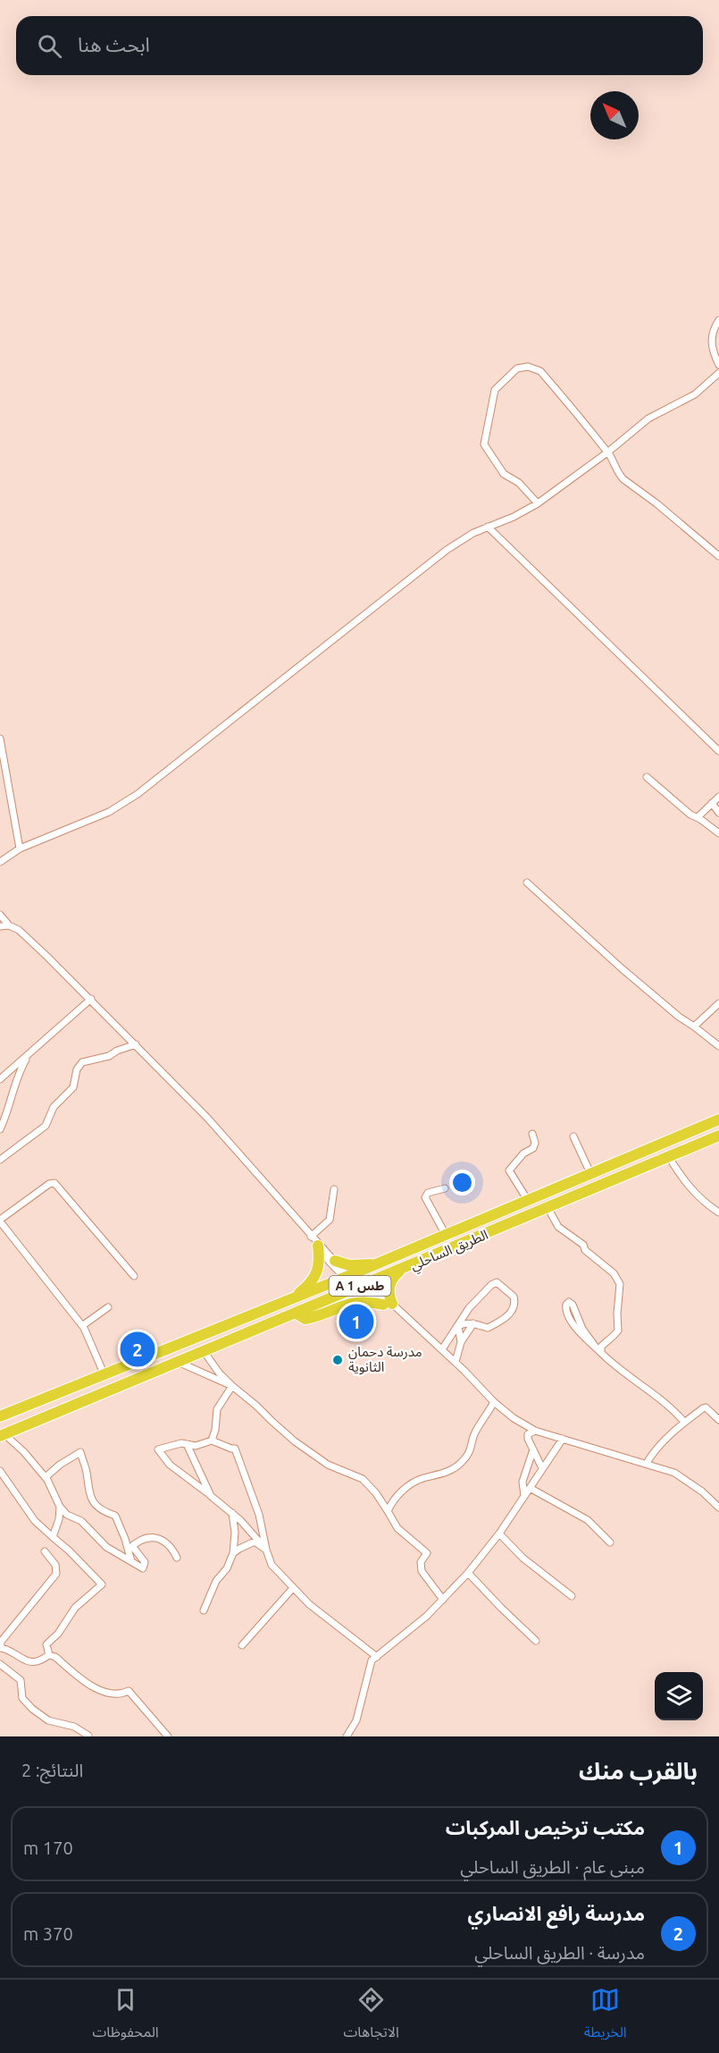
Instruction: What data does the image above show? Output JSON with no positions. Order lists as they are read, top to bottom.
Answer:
{
  "streets": {
    "highway": ["الطريق الساحلي", "A 1 طس"]
  },
  "places": ["مدرسة دحمان الثانوية"],
  "north": "top left",
  "page": {
    "search": "ابحث هنا",
    "pins": ["1", "2"],
    "heading": ["بالقرب منك", "النتائج: 2"],
    "list": [
      {
        "mark": "1",
        "name": "مكتب ترخيص المركبات",
        "note": "مبنى عام · الطريق الساحلي",
        "value": "170 m"
      },
      {
        "mark": "2",
        "name": "مدرسة رافع الانصاري",
        "note": "مدرسة · الطريق الساحلي",
        "value": "370 m"
      }
    ],
    "nav": ["الخريطة", "الاتجاهات", "المحفوظات"]
  }
}
